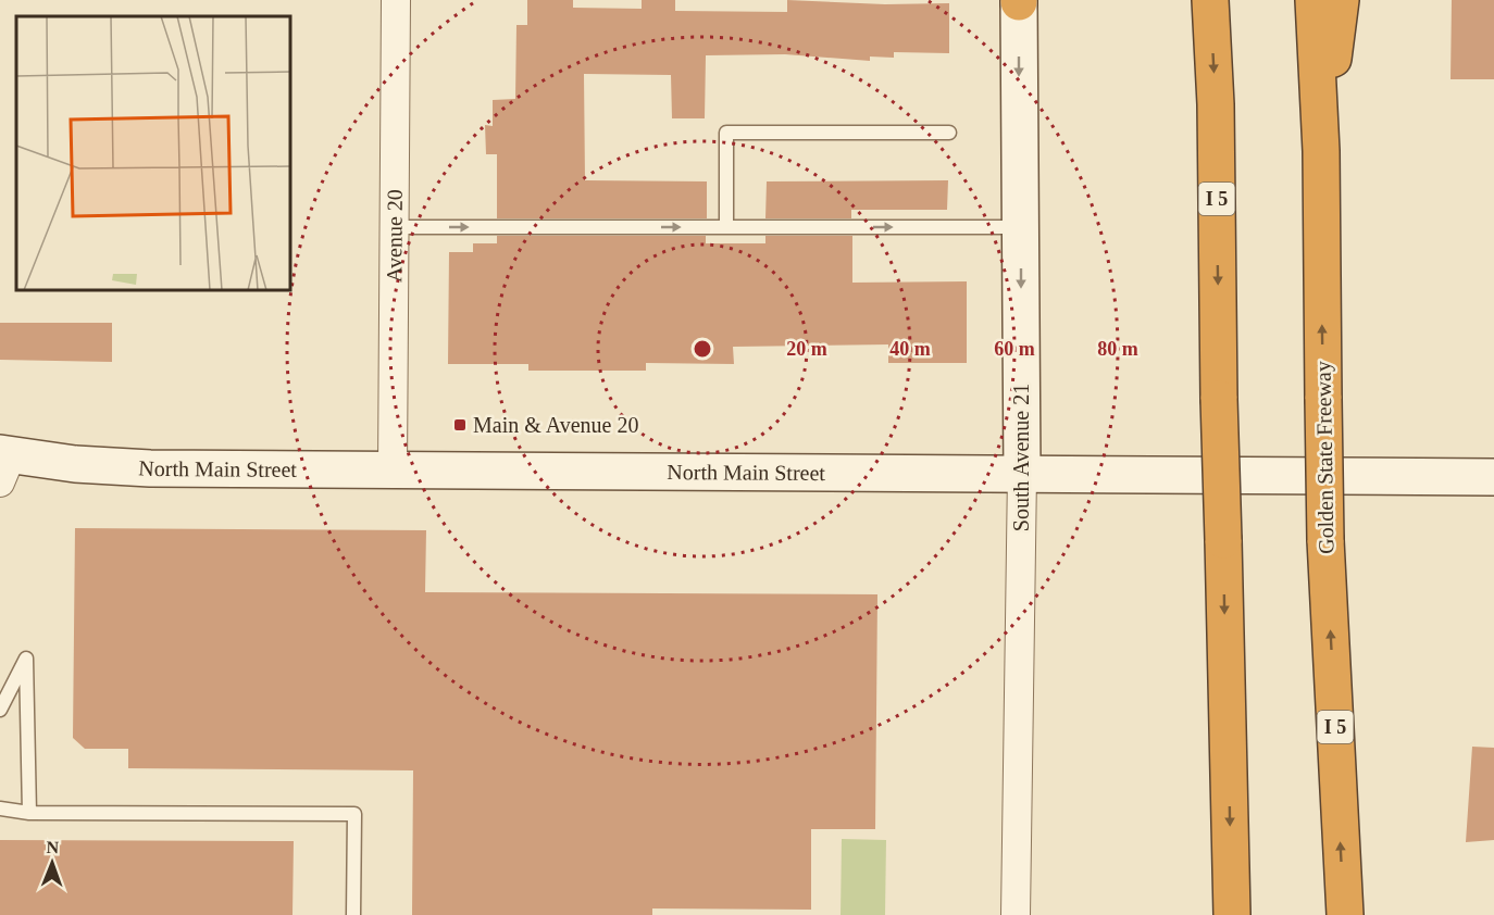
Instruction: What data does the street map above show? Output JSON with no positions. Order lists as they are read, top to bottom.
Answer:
{
  "streets": {
    "highway": ["I 5", "Golden State Freeway"],
    "main road": ["South Avenue 21", "North Main Street"],
    "street": ["Avenue 20"]
  },
  "crossings": [
    ["Avenue 20", "North Main Street"],
    ["South Avenue 21", "North Main Street"]
  ],
  "one_way": ["South Avenue 21"],
  "places": {
    "transit": ["Main & Avenue 20"]
  },
  "north": "top",
  "rings": [
    "20 m",
    "40 m",
    "60 m",
    "80 m"
  ]
}
